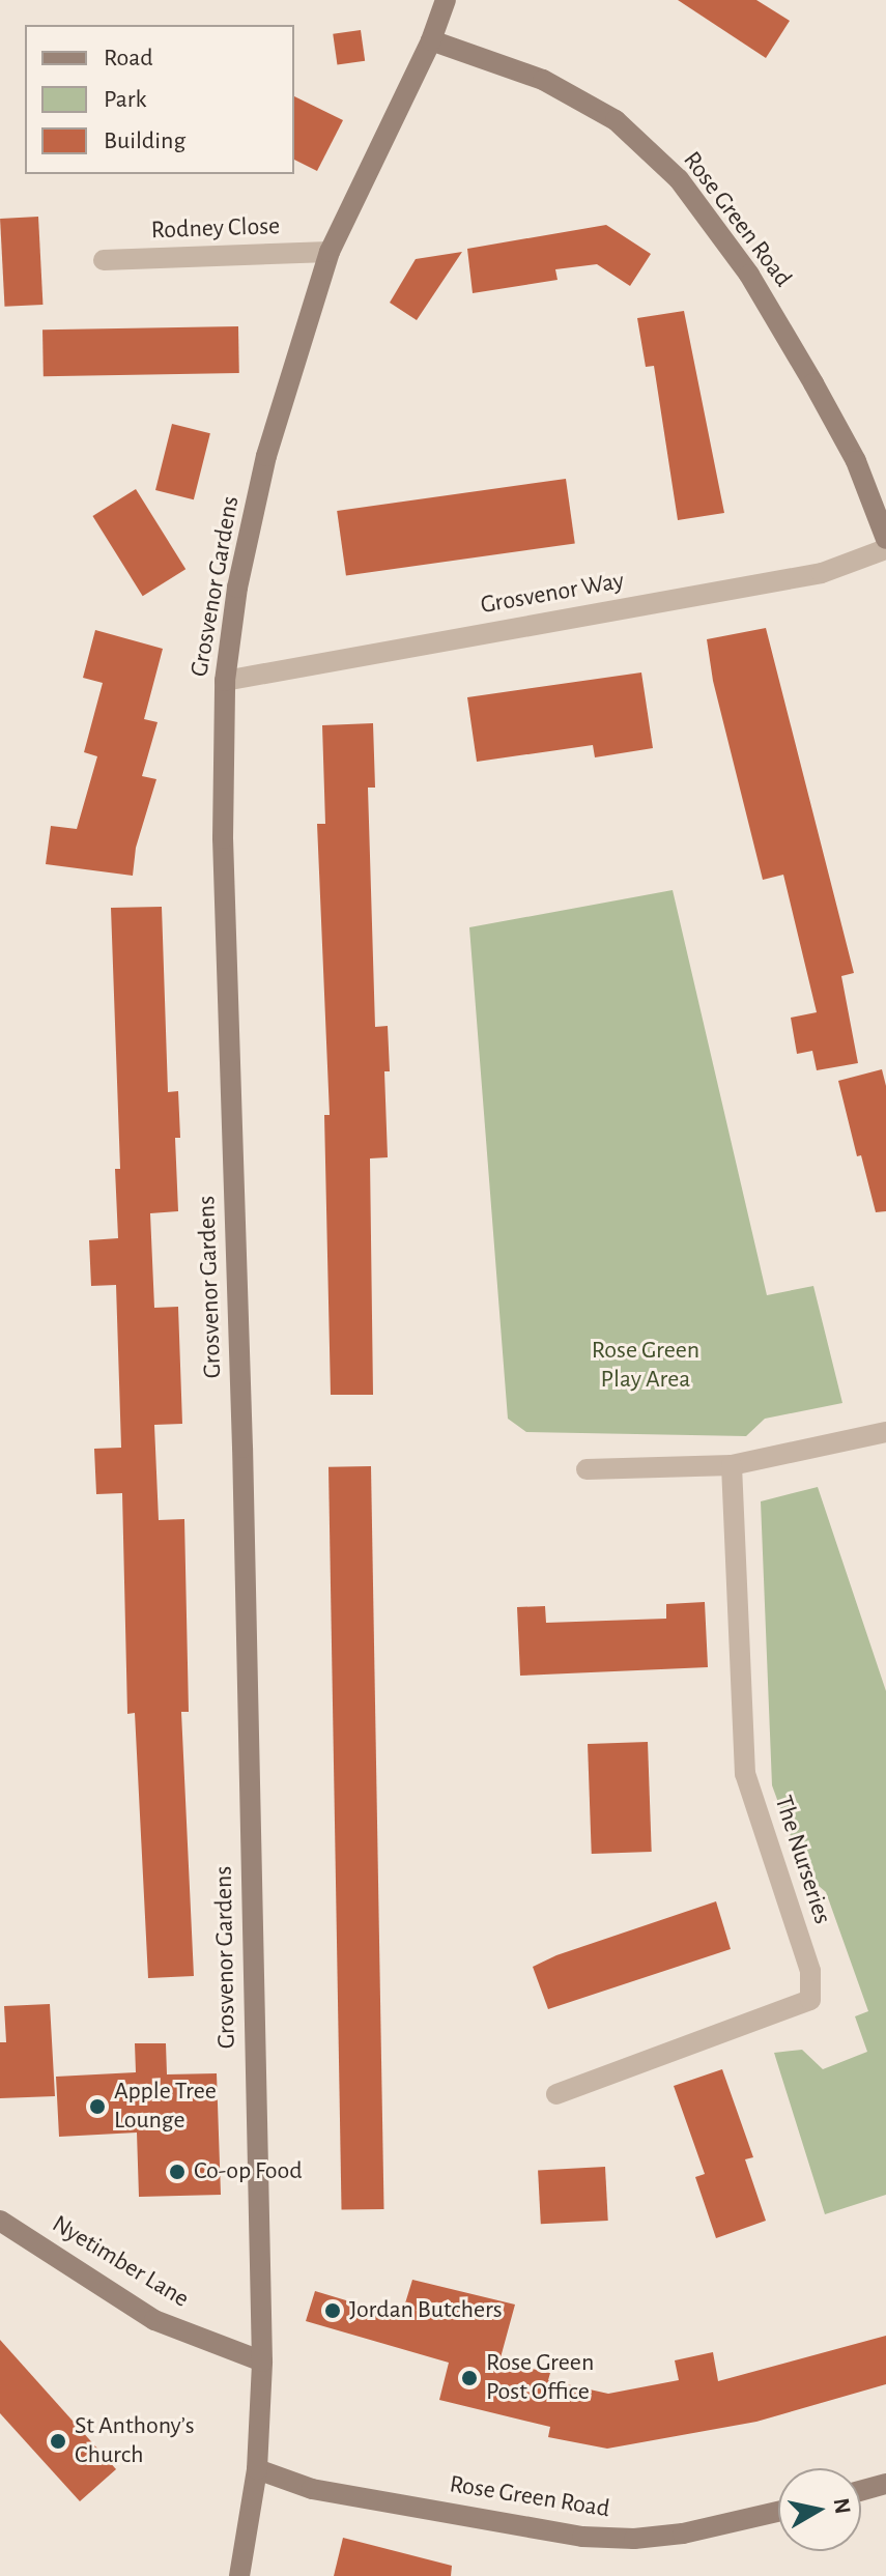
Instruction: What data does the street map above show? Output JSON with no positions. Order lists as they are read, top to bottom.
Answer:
{
  "streets": {
    "street": [
      "Rose Green Road",
      "Rodney Close",
      "Grosvenor Gardens",
      "Grosvenor Way",
      "The Nurseries",
      "Nyetimber Lane"
    ]
  },
  "crossings": [
    ["Rose Green Road", "Grosvenor Gardens"],
    ["Rodney Close", "Grosvenor Gardens"],
    ["Grosvenor Gardens", "Grosvenor Way"],
    ["Grosvenor Gardens", "Nyetimber Lane"]
  ],
  "parks": ["Rose Green Play Area"],
  "places": [
    "Apple Tree Lounge",
    "Co-op Food",
    "Jordan Butchers",
    "Rose Green Post Office",
    "St Anthony’s Church"
  ],
  "legend": ["Road", "Park", "Building"],
  "north": "right"
}
